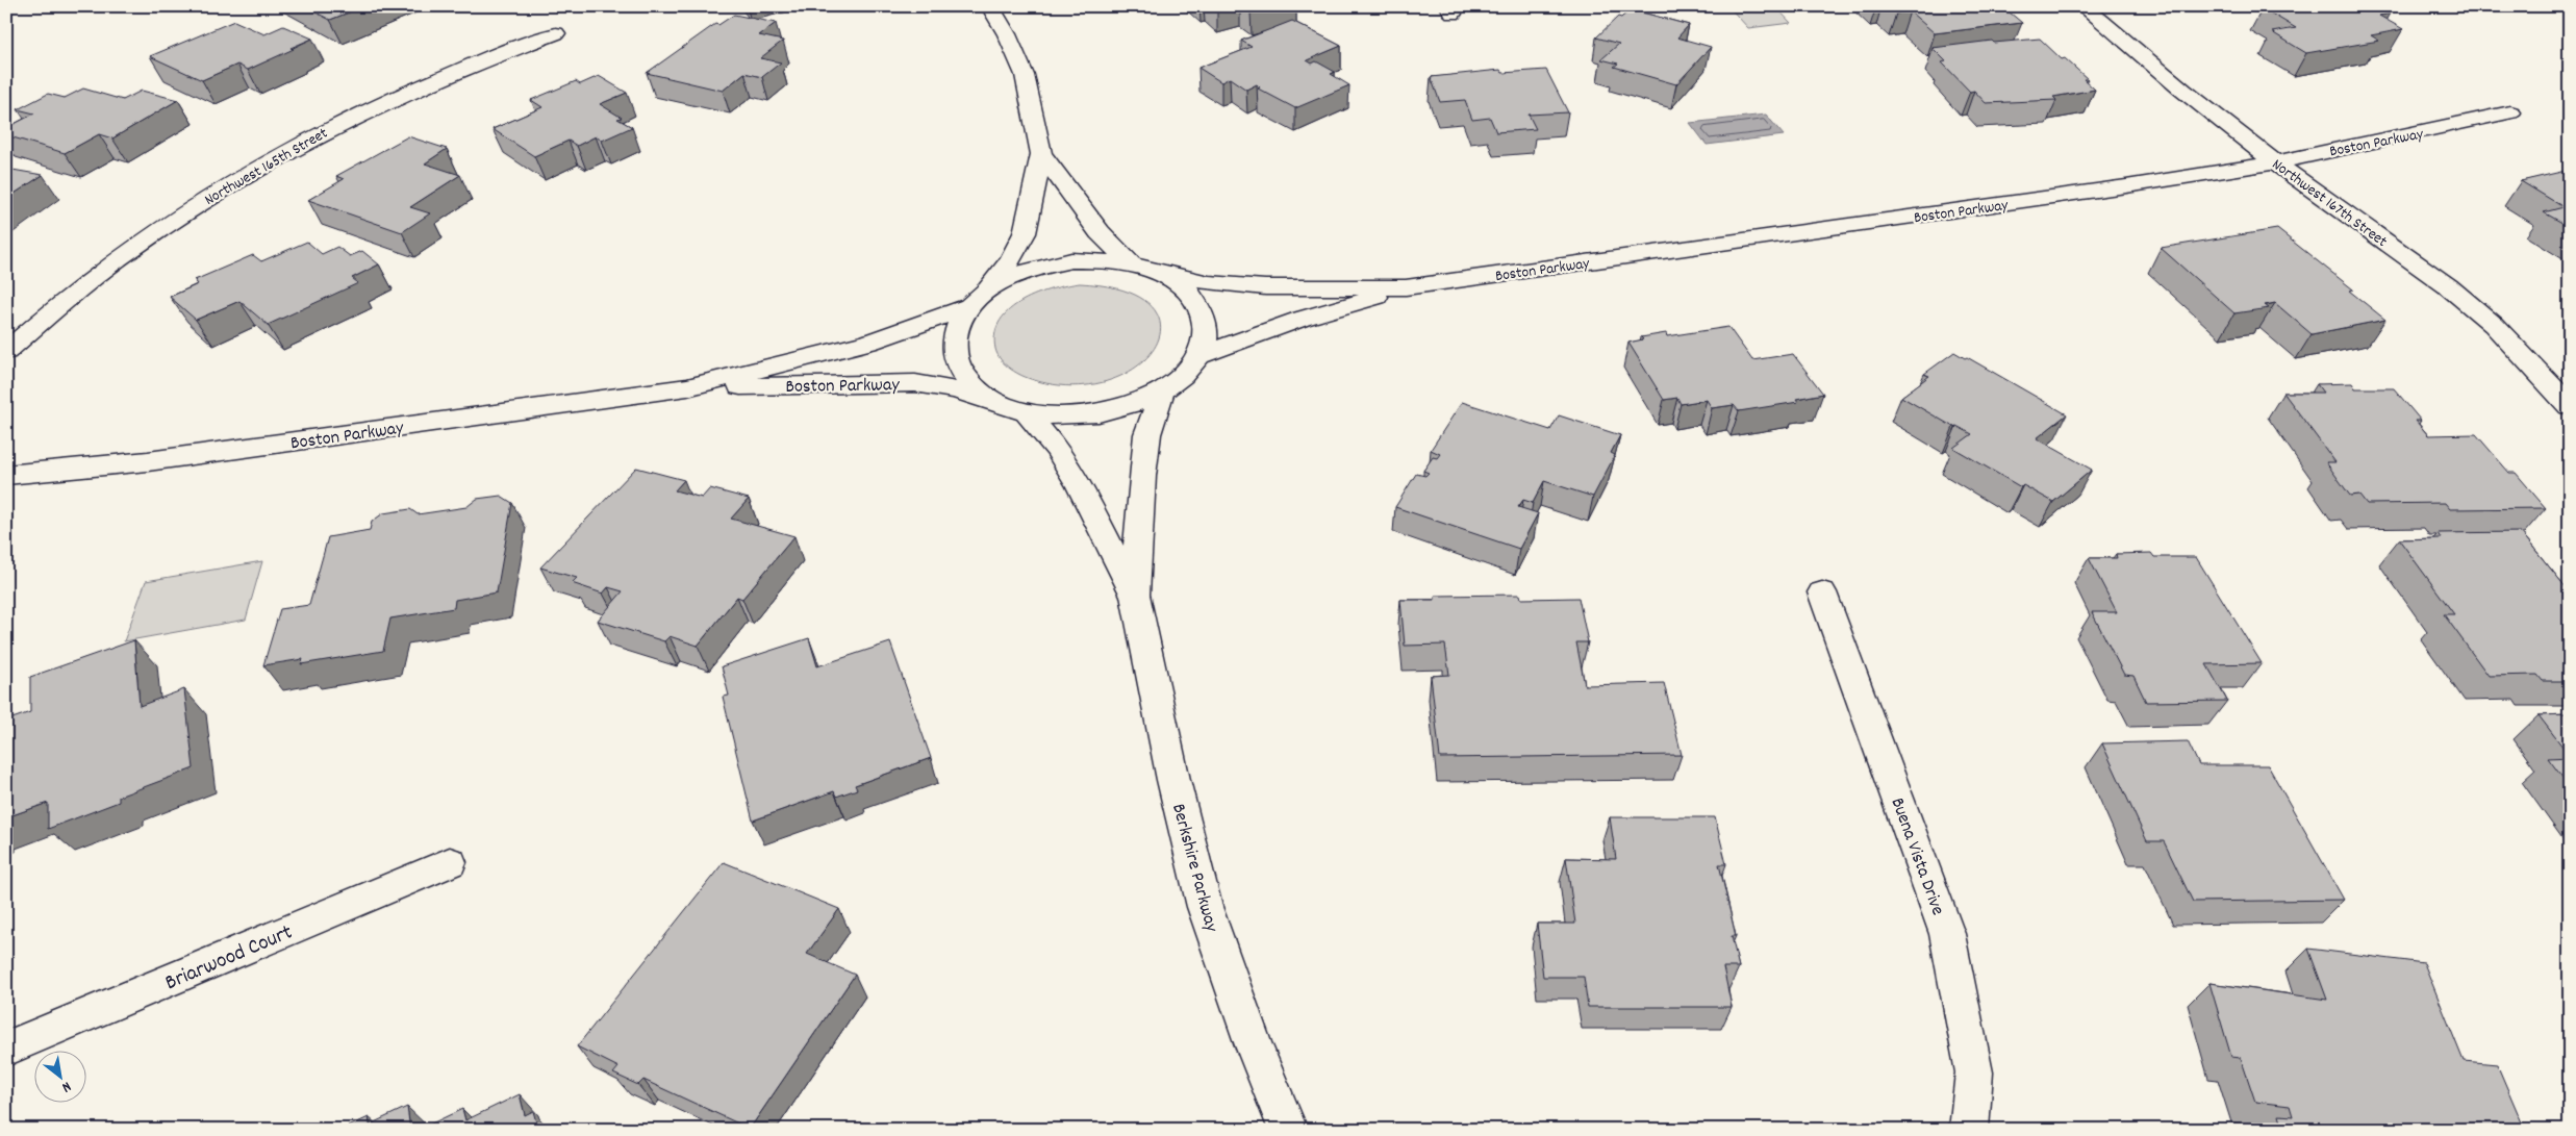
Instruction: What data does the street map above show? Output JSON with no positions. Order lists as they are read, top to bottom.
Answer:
{
  "streets": {
    "street": [
      "Boston Parkway",
      "Northwest 165th Street",
      "Northwest 167th Street",
      "Buena Vista Drive",
      "Berkshire Parkway",
      "Briarwood Court"
    ]
  },
  "crossings": [
    ["Boston Parkway", "Northwest 167th Street"]
  ],
  "north": "bottom right"
}
